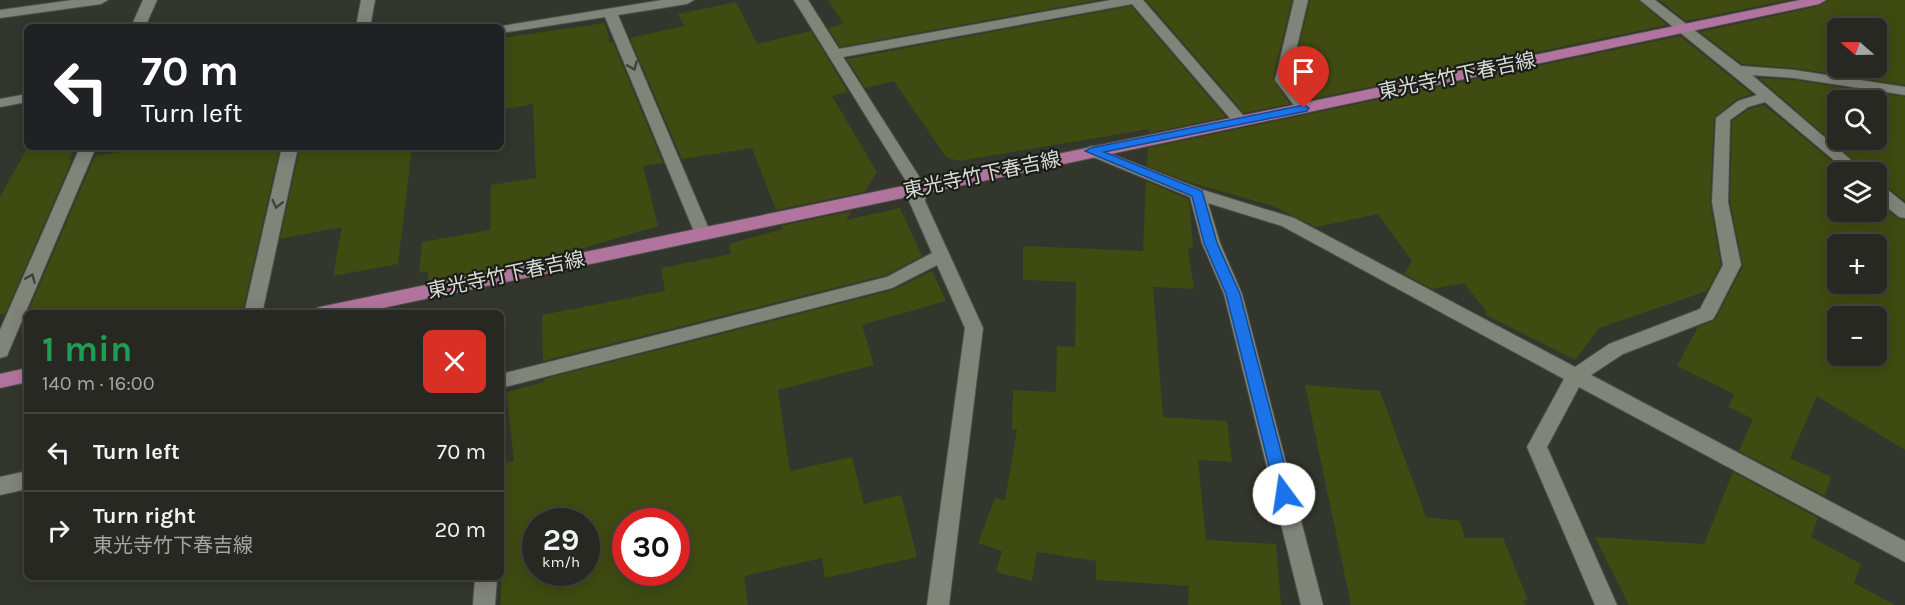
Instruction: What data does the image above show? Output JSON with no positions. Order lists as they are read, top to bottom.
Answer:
{
  "streets": {
    "main road": ["東光寺竹下春吉線"]
  },
  "north": "left",
  "page": {
    "map_buttons": ["+", "−"],
    "turn": ["70 m", "Turn left"],
    "heading": ["1 min", "140 m · 16:00"],
    "list": [
      {
        "name": "Turn left",
        "value": "70 m"
      },
      {
        "name": "Turn right",
        "note": "東光寺竹下春吉線",
        "value": "20 m"
      }
    ],
    "speed": "29 km/h",
    "limit": "30"
  }
}
